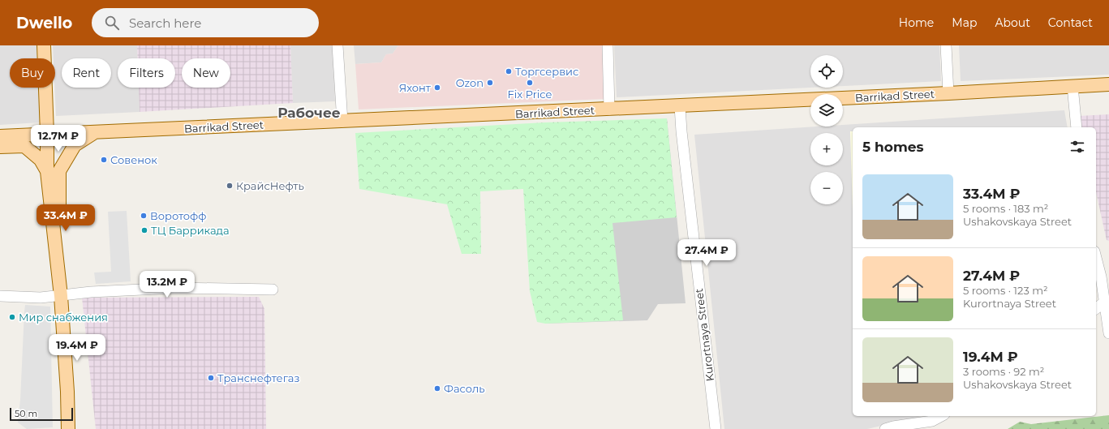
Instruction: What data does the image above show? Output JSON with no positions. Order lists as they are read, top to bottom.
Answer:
{
  "streets": {
    "main road": ["Barrikad Street"],
    "street": ["Kurortnaya Street"]
  },
  "crossings": [
    ["Barrikad Street", "Kurortnaya Street"]
  ],
  "districts": ["Рабочее"],
  "places": [
    "Торгсервис",
    "Ozon",
    "Fix Price",
    "Яхонт",
    "Совенок",
    "КрайсНефть",
    "Воротофф",
    "ТЦ Баррикада",
    "Мир снабжения",
    "Транснефтегаз",
    "Фасоль"
  ],
  "scale_bar": "50 m",
  "page": {
    "header": "Dwello",
    "search": "Search here",
    "nav": [
      "Home",
      "Map",
      "About",
      "Contact"
    ],
    "map_buttons": ["+", "−"],
    "chip": [
      "Buy",
      "Rent",
      "Filters",
      "New"
    ],
    "price": [
      "12.7M ₽",
      "33.4M ₽",
      "27.4M ₽",
      "13.2M ₽",
      "19.4M ₽"
    ],
    "heading": "5 homes",
    "list": [
      {
        "name": "33.4M ₽",
        "note": "5 rooms · 183 m² · Ushakovskaya Street"
      },
      {
        "name": "27.4M ₽",
        "note": "5 rooms · 123 m² · Kurortnaya Street"
      },
      {
        "name": "19.4M ₽",
        "note": "3 rooms · 92 m² · Ushakovskaya Street"
      }
    ],
    "scale": "50 m"
  }
}
